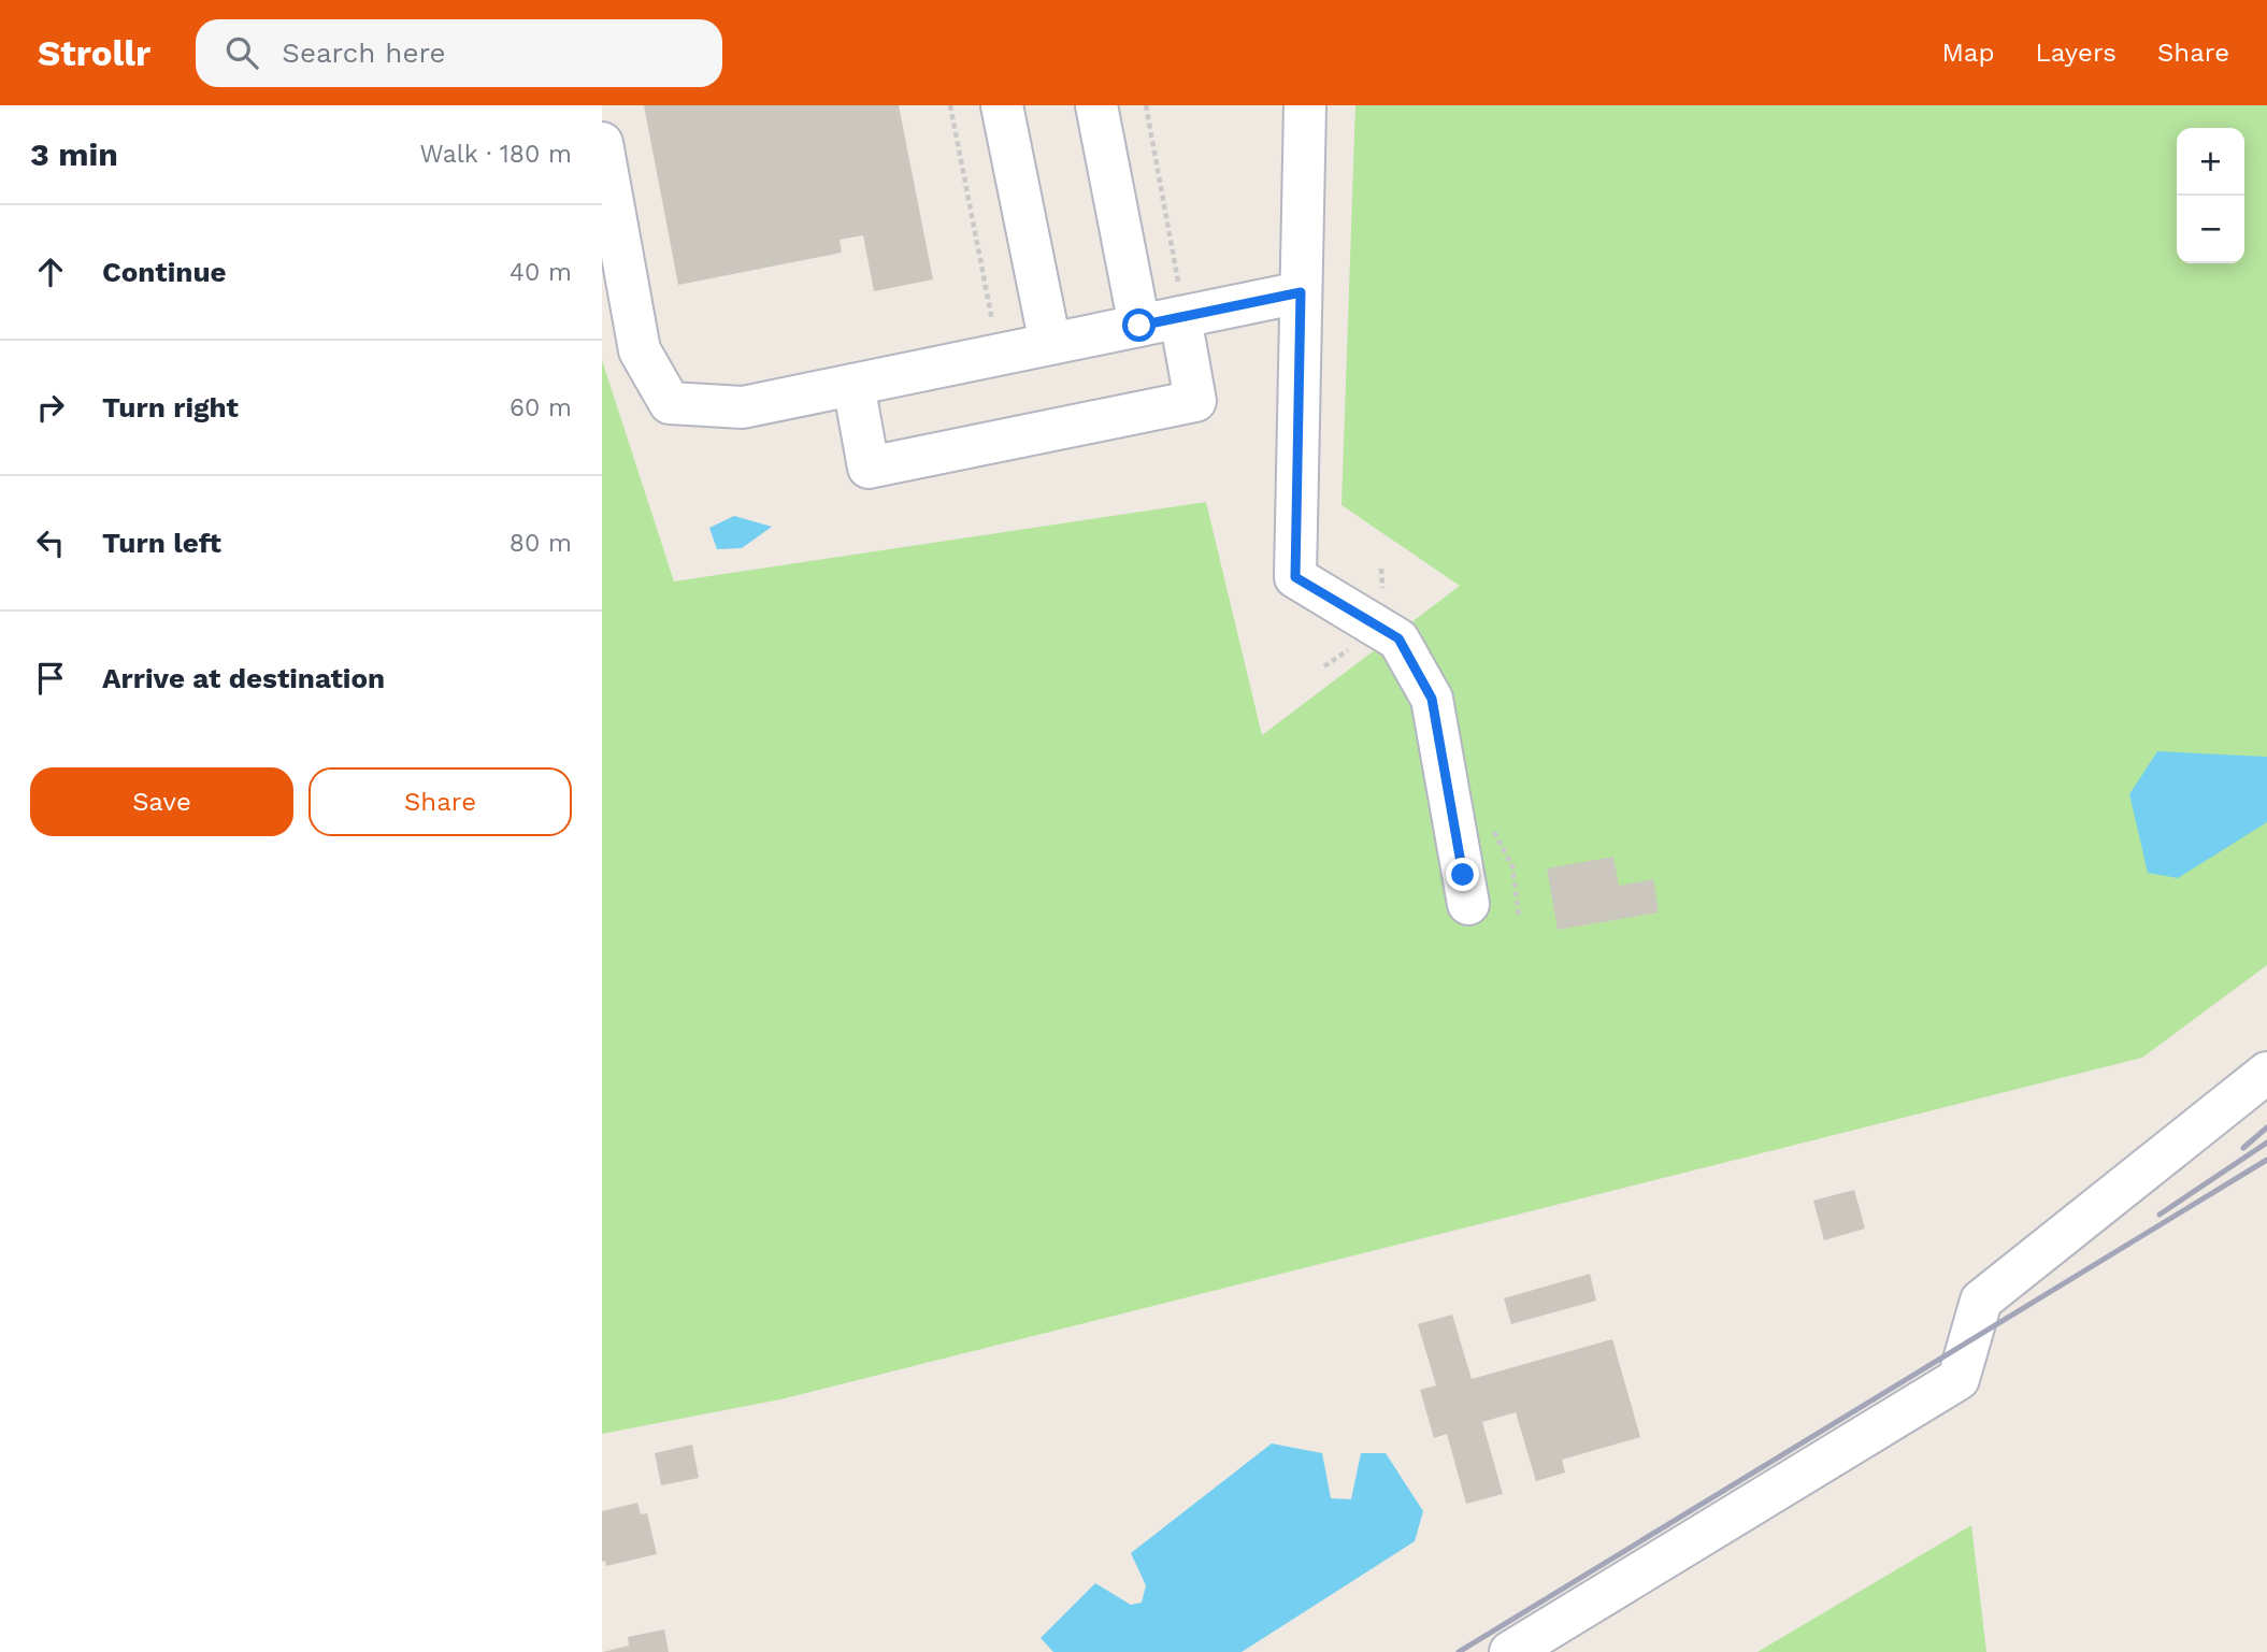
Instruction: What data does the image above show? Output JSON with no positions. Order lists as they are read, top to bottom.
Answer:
{
  "page": {
    "header": "Strollr",
    "search": "Search here",
    "nav": ["Map", "Layers", "Share"],
    "heading": ["3 min", "Walk · 180 m"],
    "map_buttons": ["+", "−"],
    "list": [
      ["Continue", "40 m"],
      ["Turn right", "60 m"],
      ["Turn left", "80 m"],
      "Arrive at destination"
    ],
    "buttons": ["Save", "Share"]
  }
}
